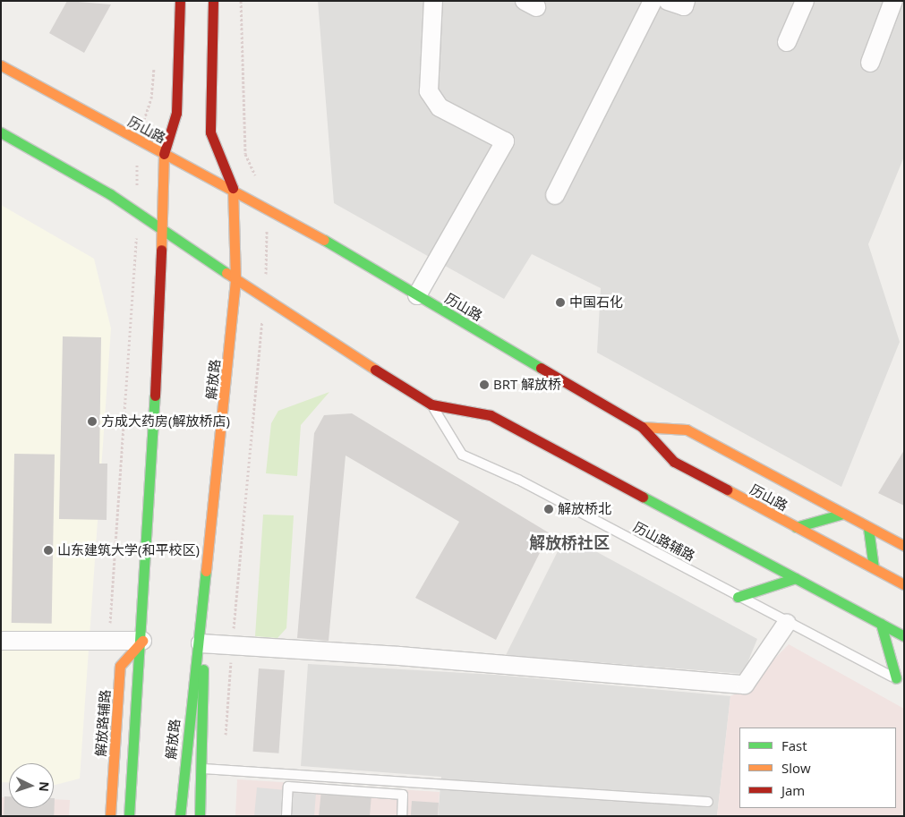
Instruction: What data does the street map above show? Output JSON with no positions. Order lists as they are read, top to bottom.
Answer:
{
  "streets": {
    "main road": ["历山路", "解放路", "解放路辅路"],
    "lane": ["历山路辅路"]
  },
  "crossings": [
    ["历山路", "解放路"]
  ],
  "districts": ["解放桥社区"],
  "places": [
    "中国石化",
    "BRT 解放桥",
    "方成大药房(解放桥店)",
    "解放桥北",
    "山东建筑大学(和平校区)"
  ],
  "legend": ["Fast", "Slow", "Jam"],
  "north": "right"
}
